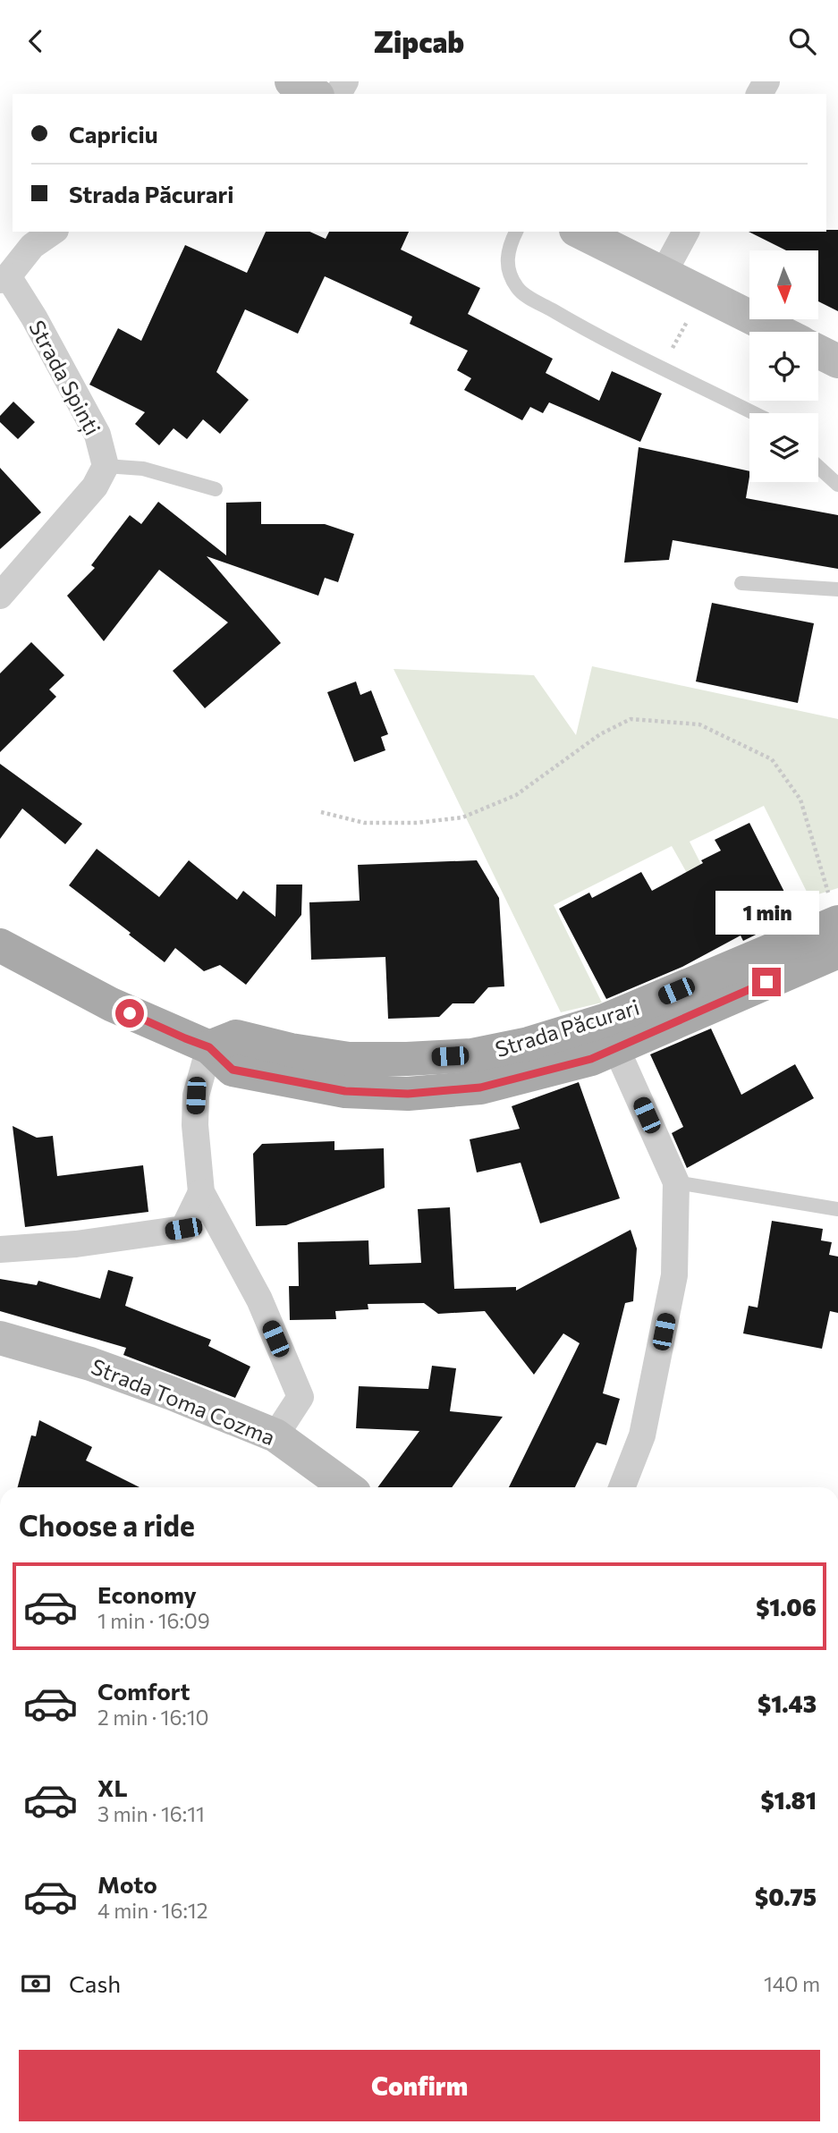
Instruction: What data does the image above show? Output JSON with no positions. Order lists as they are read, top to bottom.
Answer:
{
  "streets": {
    "main road": ["Strada Păcurari"],
    "street": ["Strada Spinți", "Strada Toma Cozma"]
  },
  "north": "bottom",
  "page": {
    "header": "Zipcab",
    "banner": ["Capriciu", "Strada Păcurari"],
    "bubble": "1 min",
    "heading": "Choose a ride",
    "list": [
      {
        "name": "Economy",
        "note": "1 min · 16:09",
        "value": "$1.06"
      },
      {
        "name": "Comfort",
        "note": "2 min · 16:10",
        "value": "$1.43"
      },
      {
        "name": "XL",
        "note": "3 min · 16:11",
        "value": "$1.81"
      },
      {
        "name": "Moto",
        "note": "4 min · 16:12",
        "value": "$0.75"
      }
    ],
    "pay": ["Cash", "140 m"],
    "buttons": "Confirm"
  }
}
